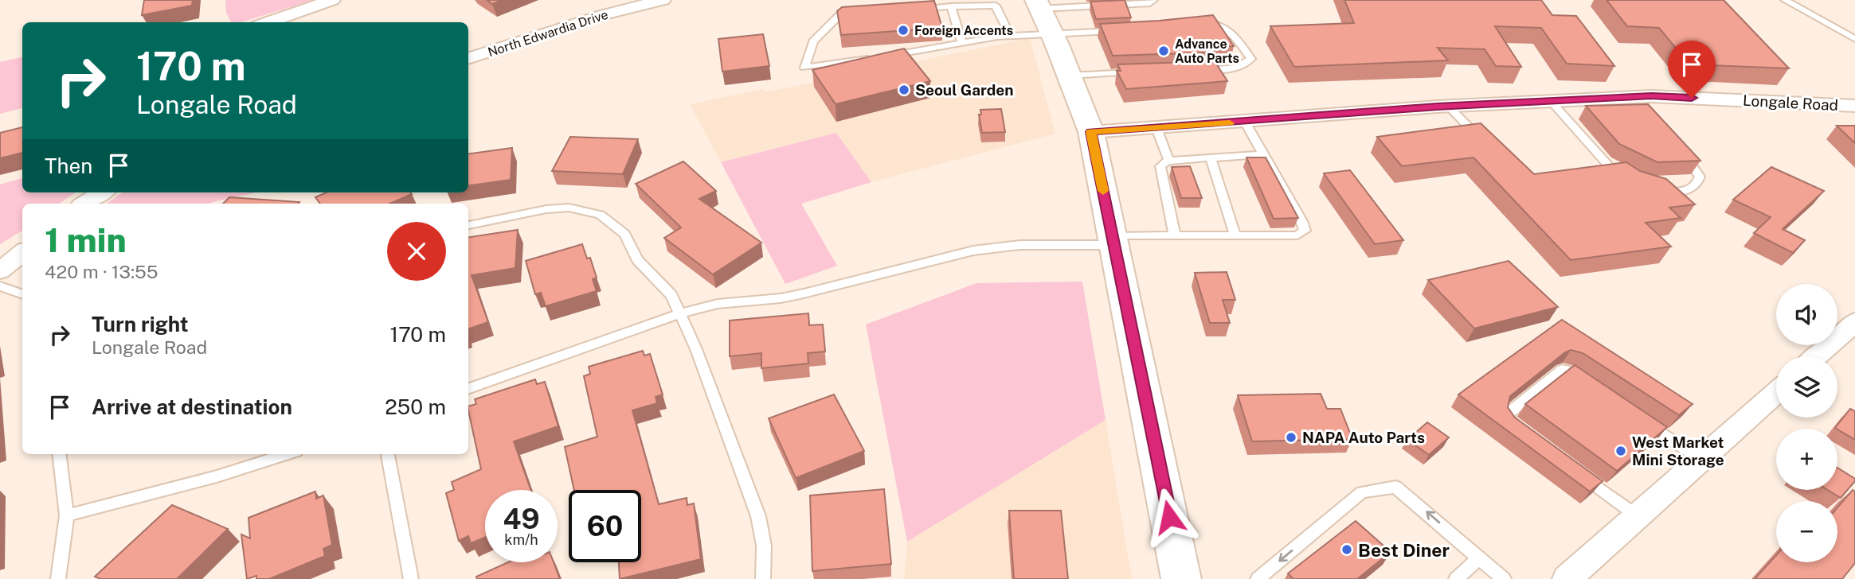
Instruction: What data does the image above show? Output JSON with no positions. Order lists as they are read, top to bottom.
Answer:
{
  "streets": {
    "street": ["North Edwardia Drive", "Longale Road"]
  },
  "places": [
    "Foreign Accents",
    "Advance Auto Parts",
    "Seoul Garden",
    "NAPA Auto Parts",
    "West Market Mini Storage",
    "Best Diner"
  ],
  "page": {
    "turn": ["170 m", "Longale Road"],
    "then": "Then",
    "heading": ["1 min", "420 m · 13:55"],
    "map_buttons": ["+", "−"],
    "list": [
      {
        "name": "Turn right",
        "note": "Longale Road",
        "value": "170 m"
      },
      {
        "name": "Arrive at destination",
        "value": "250 m"
      }
    ],
    "speed": "49 km/h",
    "limit": "60"
  }
}
